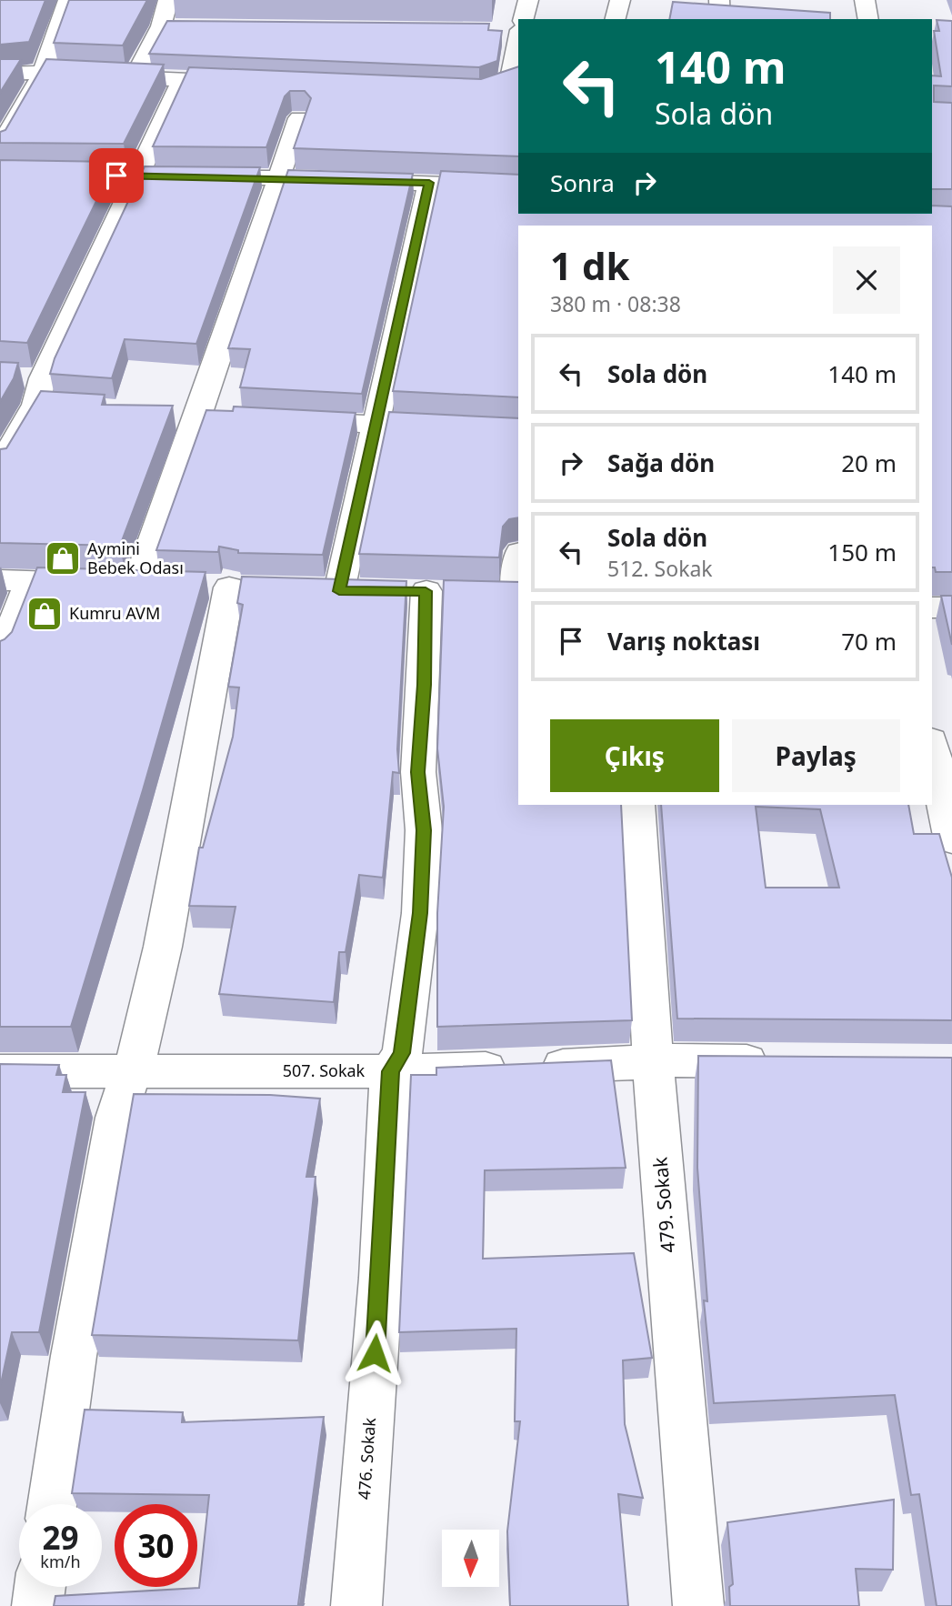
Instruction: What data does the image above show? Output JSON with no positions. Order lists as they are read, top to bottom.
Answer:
{
  "streets": {
    "street": ["507. Sokak", "479. Sokak", "476. Sokak"]
  },
  "crossings": [
    ["507. Sokak", "479. Sokak"],
    ["507. Sokak", "476. Sokak"]
  ],
  "places": {
    "shop": ["Aymini Bebek Odası", "Kumru AVM"]
  },
  "north": "bottom",
  "page": {
    "turn": ["140 m", "Sola dön"],
    "then": "Sonra",
    "heading": ["1 dk", "380 m · 08:38"],
    "list": [
      {
        "name": "Sola dön",
        "value": "140 m"
      },
      {
        "name": "Sağa dön",
        "value": "20 m"
      },
      {
        "name": "Sola dön",
        "note": "512. Sokak",
        "value": "150 m"
      },
      {
        "name": "Varış noktası",
        "value": "70 m"
      }
    ],
    "buttons": ["Çıkış", "Paylaş"],
    "speed": "29 km/h",
    "limit": "30"
  }
}
